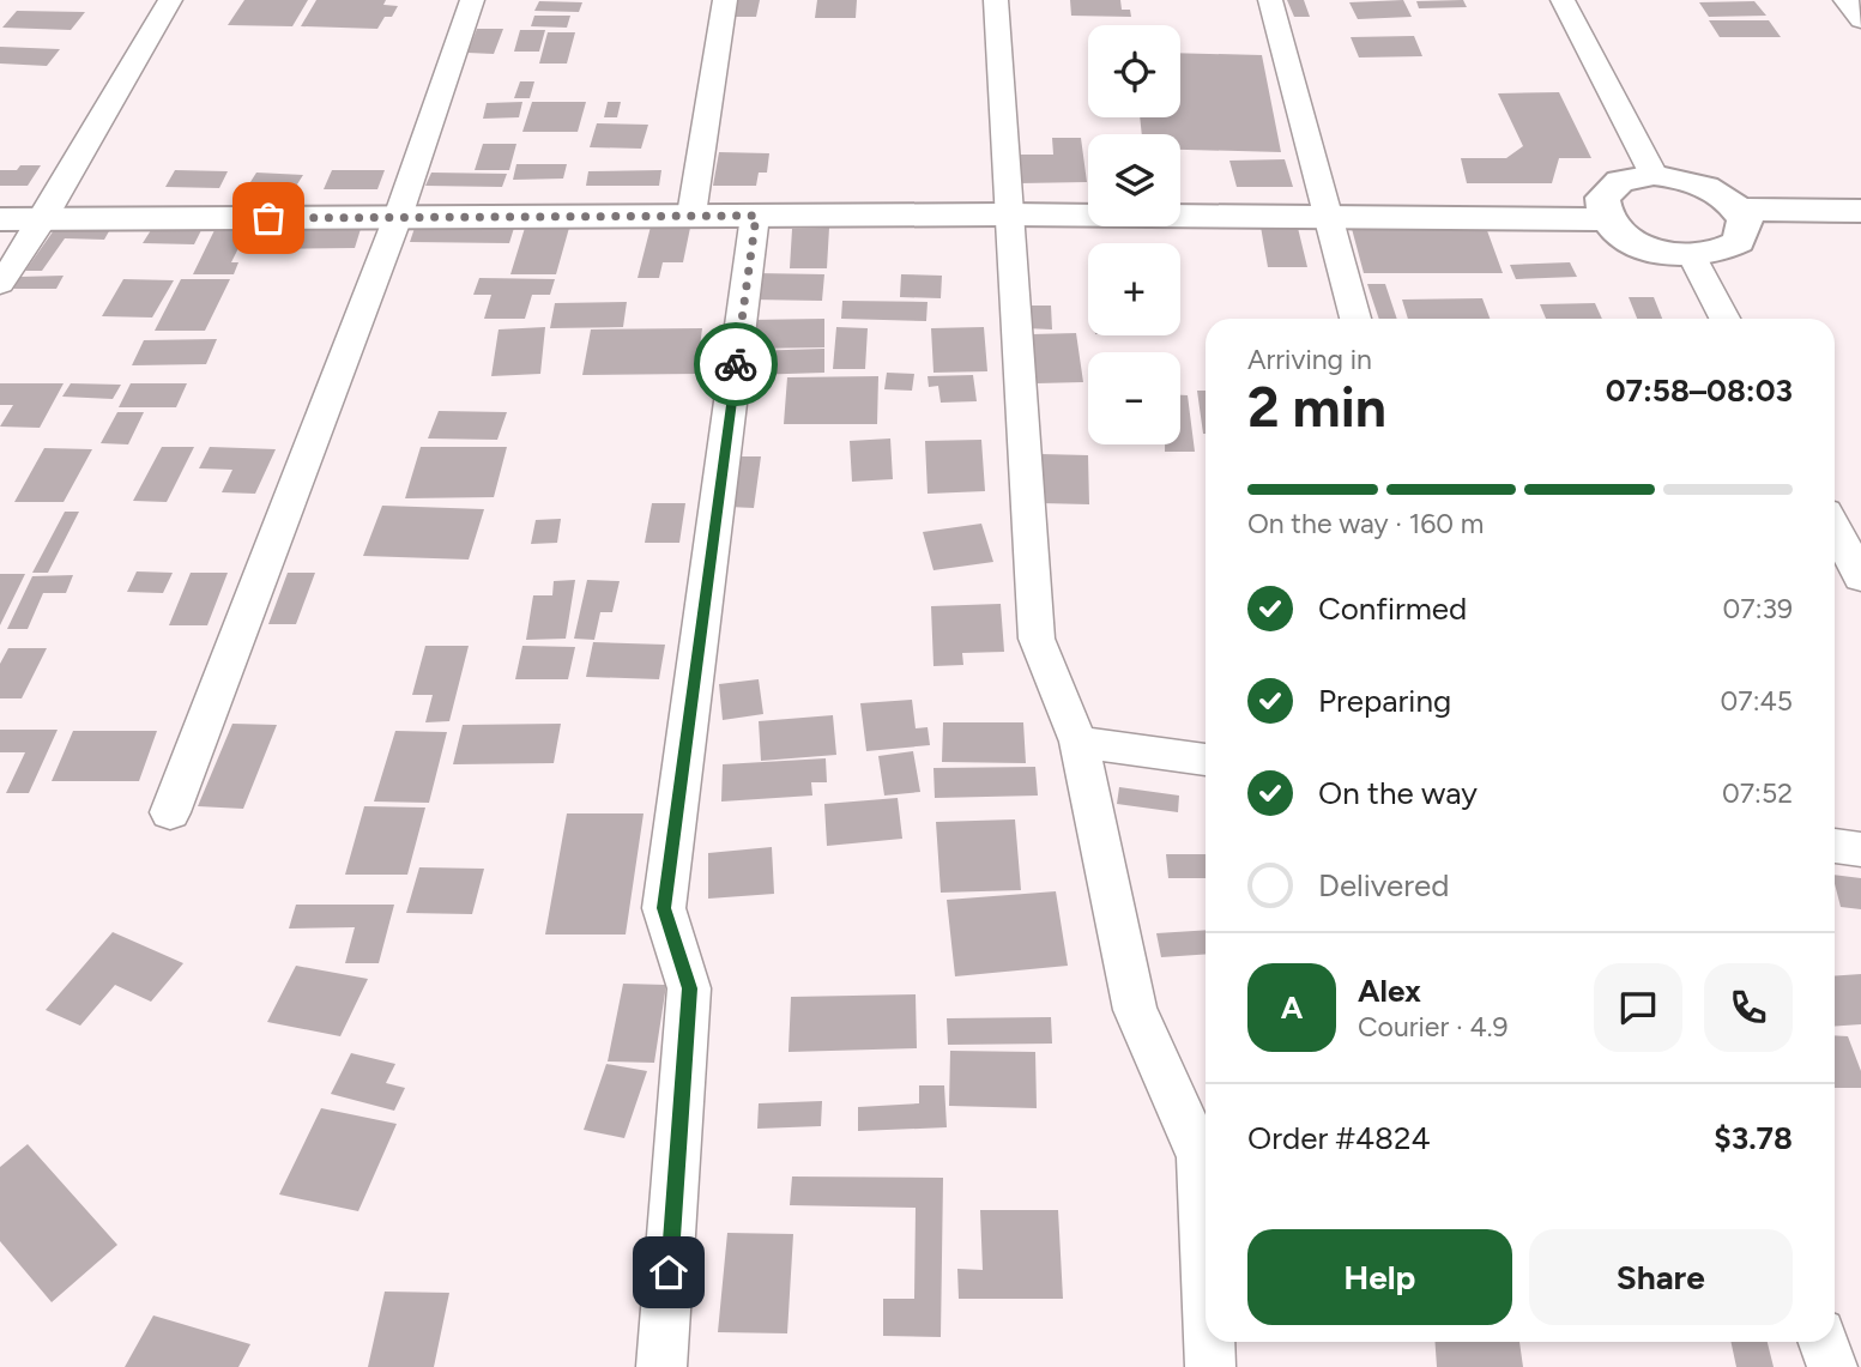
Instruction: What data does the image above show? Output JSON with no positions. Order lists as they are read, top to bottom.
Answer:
{
  "page": {
    "map_buttons": ["+", "−"],
    "heading": ["2 min", "Arriving in", "07:58–08:03"],
    "panel": [
      "Alex",
      "Courier · 4.9",
      "Order #4824",
      "$3.78"
    ],
    "bar": "On the way · 160 m",
    "list": [
      ["Confirmed", "07:39"],
      ["Preparing", "07:45"],
      ["On the way", "07:52"],
      "Delivered"
    ],
    "round": "A",
    "buttons": ["Help", "Share"]
  }
}
